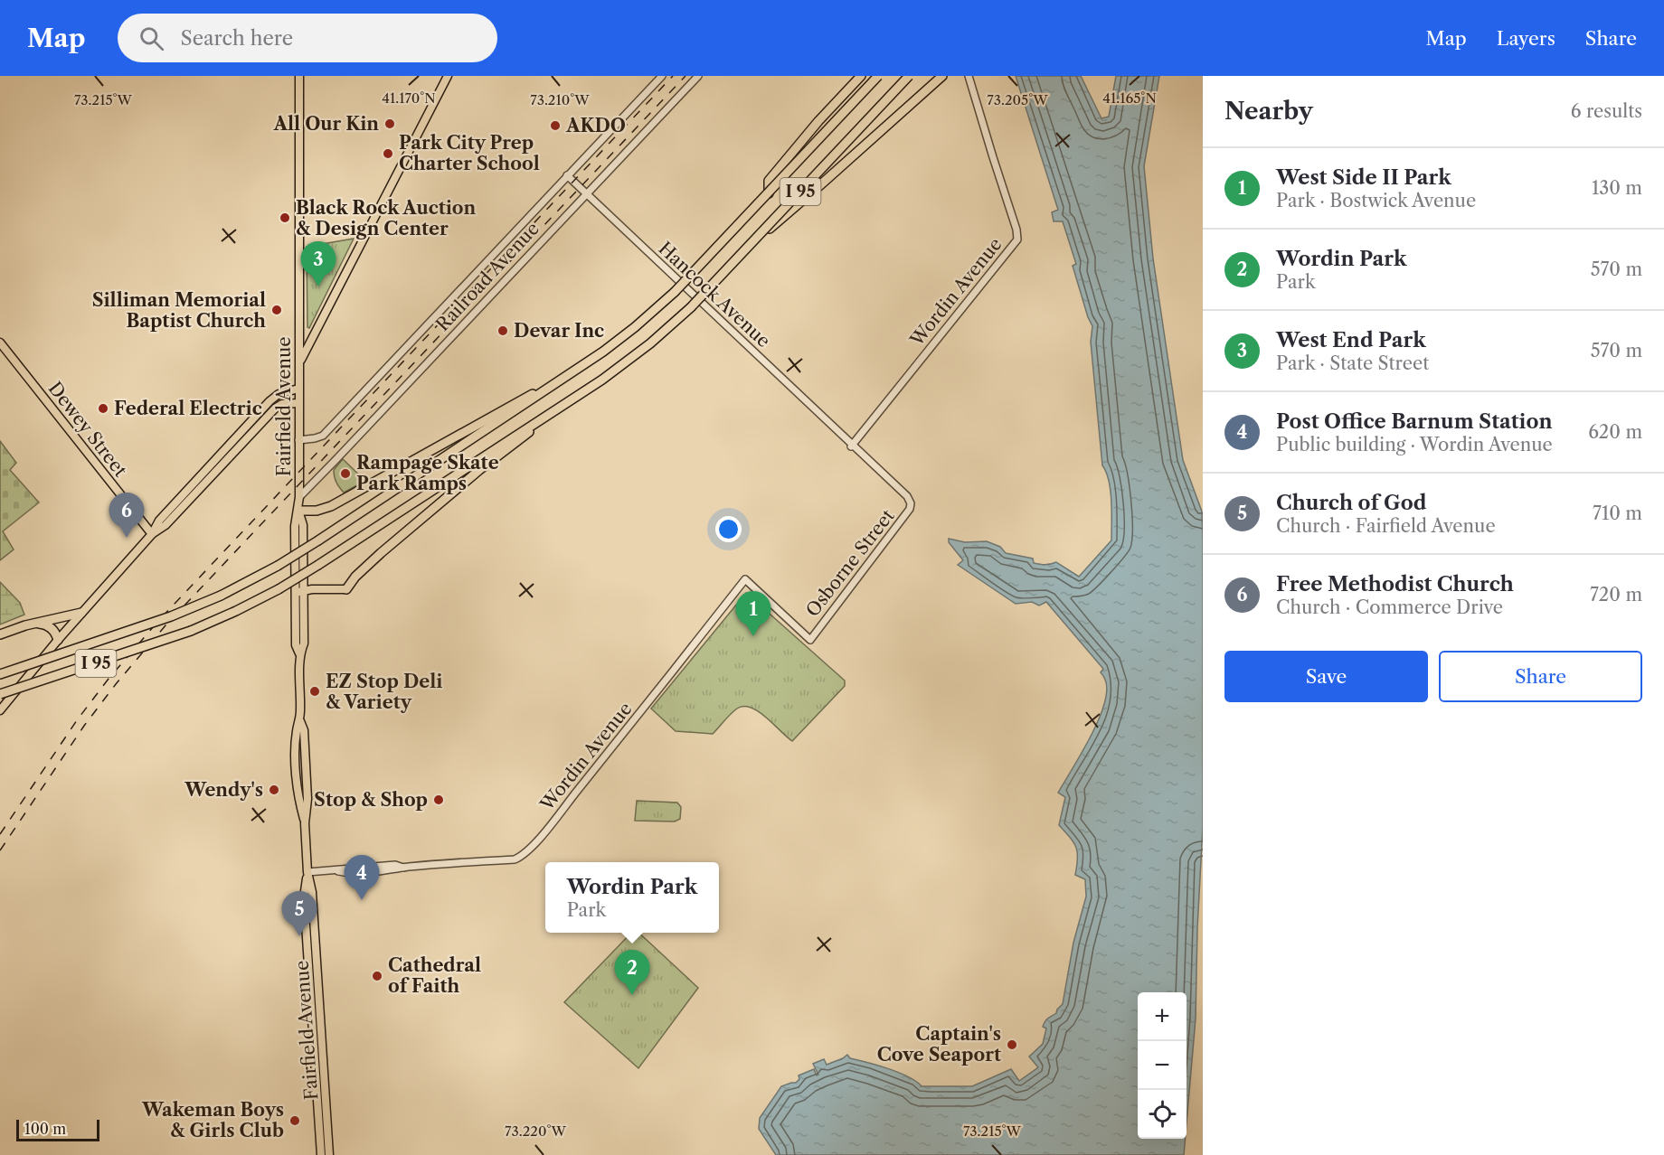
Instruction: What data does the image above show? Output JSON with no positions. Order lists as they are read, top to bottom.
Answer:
{
  "streets": {
    "highway": ["I 95"],
    "main road": ["Fairfield Avenue", "Dewey Street"],
    "street": [
      "Railroad Avenue",
      "Wordin Avenue",
      "Hancock Avenue",
      "Osborne Street"
    ]
  },
  "crossings": [
    ["Railroad Avenue", "Hancock Avenue"],
    ["Railroad Avenue", "Fairfield Avenue"],
    ["Wordin Avenue", "Hancock Avenue"],
    ["Wordin Avenue", "Fairfield Avenue"],
    ["Wordin Avenue", "Osborne Street"],
    ["Hancock Avenue", "Osborne Street"]
  ],
  "places": [
    "All Our Kin",
    "AKDO",
    "Park City Prep Charter School",
    "Black Rock Auction & Design Center",
    "Silliman Memorial Baptist Church",
    "Devar Inc",
    "Federal Electric",
    "Rampage Skate Park Ramps",
    "EZ Stop Deli & Variety",
    "Wendy's",
    "Stop & Shop",
    "Cathedral of Faith",
    "Captain's Cove Seaport",
    "Wakeman Boys & Girls Club"
  ],
  "scale_bar": "100 m",
  "page": {
    "header": "Map",
    "search": "Search here",
    "nav": ["Map", "Layers", "Share"],
    "heading": ["Nearby", "6 results"],
    "list": [
      {
        "mark": "1",
        "name": "West Side II Park",
        "note": "Park · Bostwick Avenue",
        "value": "130 m"
      },
      {
        "mark": "2",
        "name": "Wordin Park",
        "note": "Park",
        "value": "570 m"
      },
      {
        "mark": "3",
        "name": "West End Park",
        "note": "Park · State Street",
        "value": "570 m"
      },
      {
        "mark": "4",
        "name": "Post Office Barnum Station",
        "note": "Public building · Wordin Avenue",
        "value": "620 m"
      },
      {
        "mark": "5",
        "name": "Church of God",
        "note": "Church · Fairfield Avenue",
        "value": "710 m"
      },
      {
        "mark": "6",
        "name": "Free Methodist Church",
        "note": "Church · Commerce Drive",
        "value": "720 m"
      }
    ],
    "pins": [
      "3",
      "6",
      "1",
      "4",
      "5",
      "2"
    ],
    "buttons": ["Save", "Share"],
    "popup": ["Wordin Park", "Park"],
    "map_buttons": ["+", "−"],
    "scale": "100 m"
  },
  "coordinates": [
    "41.170°N",
    "41.165°N",
    "73.210°W",
    "73.215°W",
    "73.205°W",
    "73.220°W"
  ]
}
